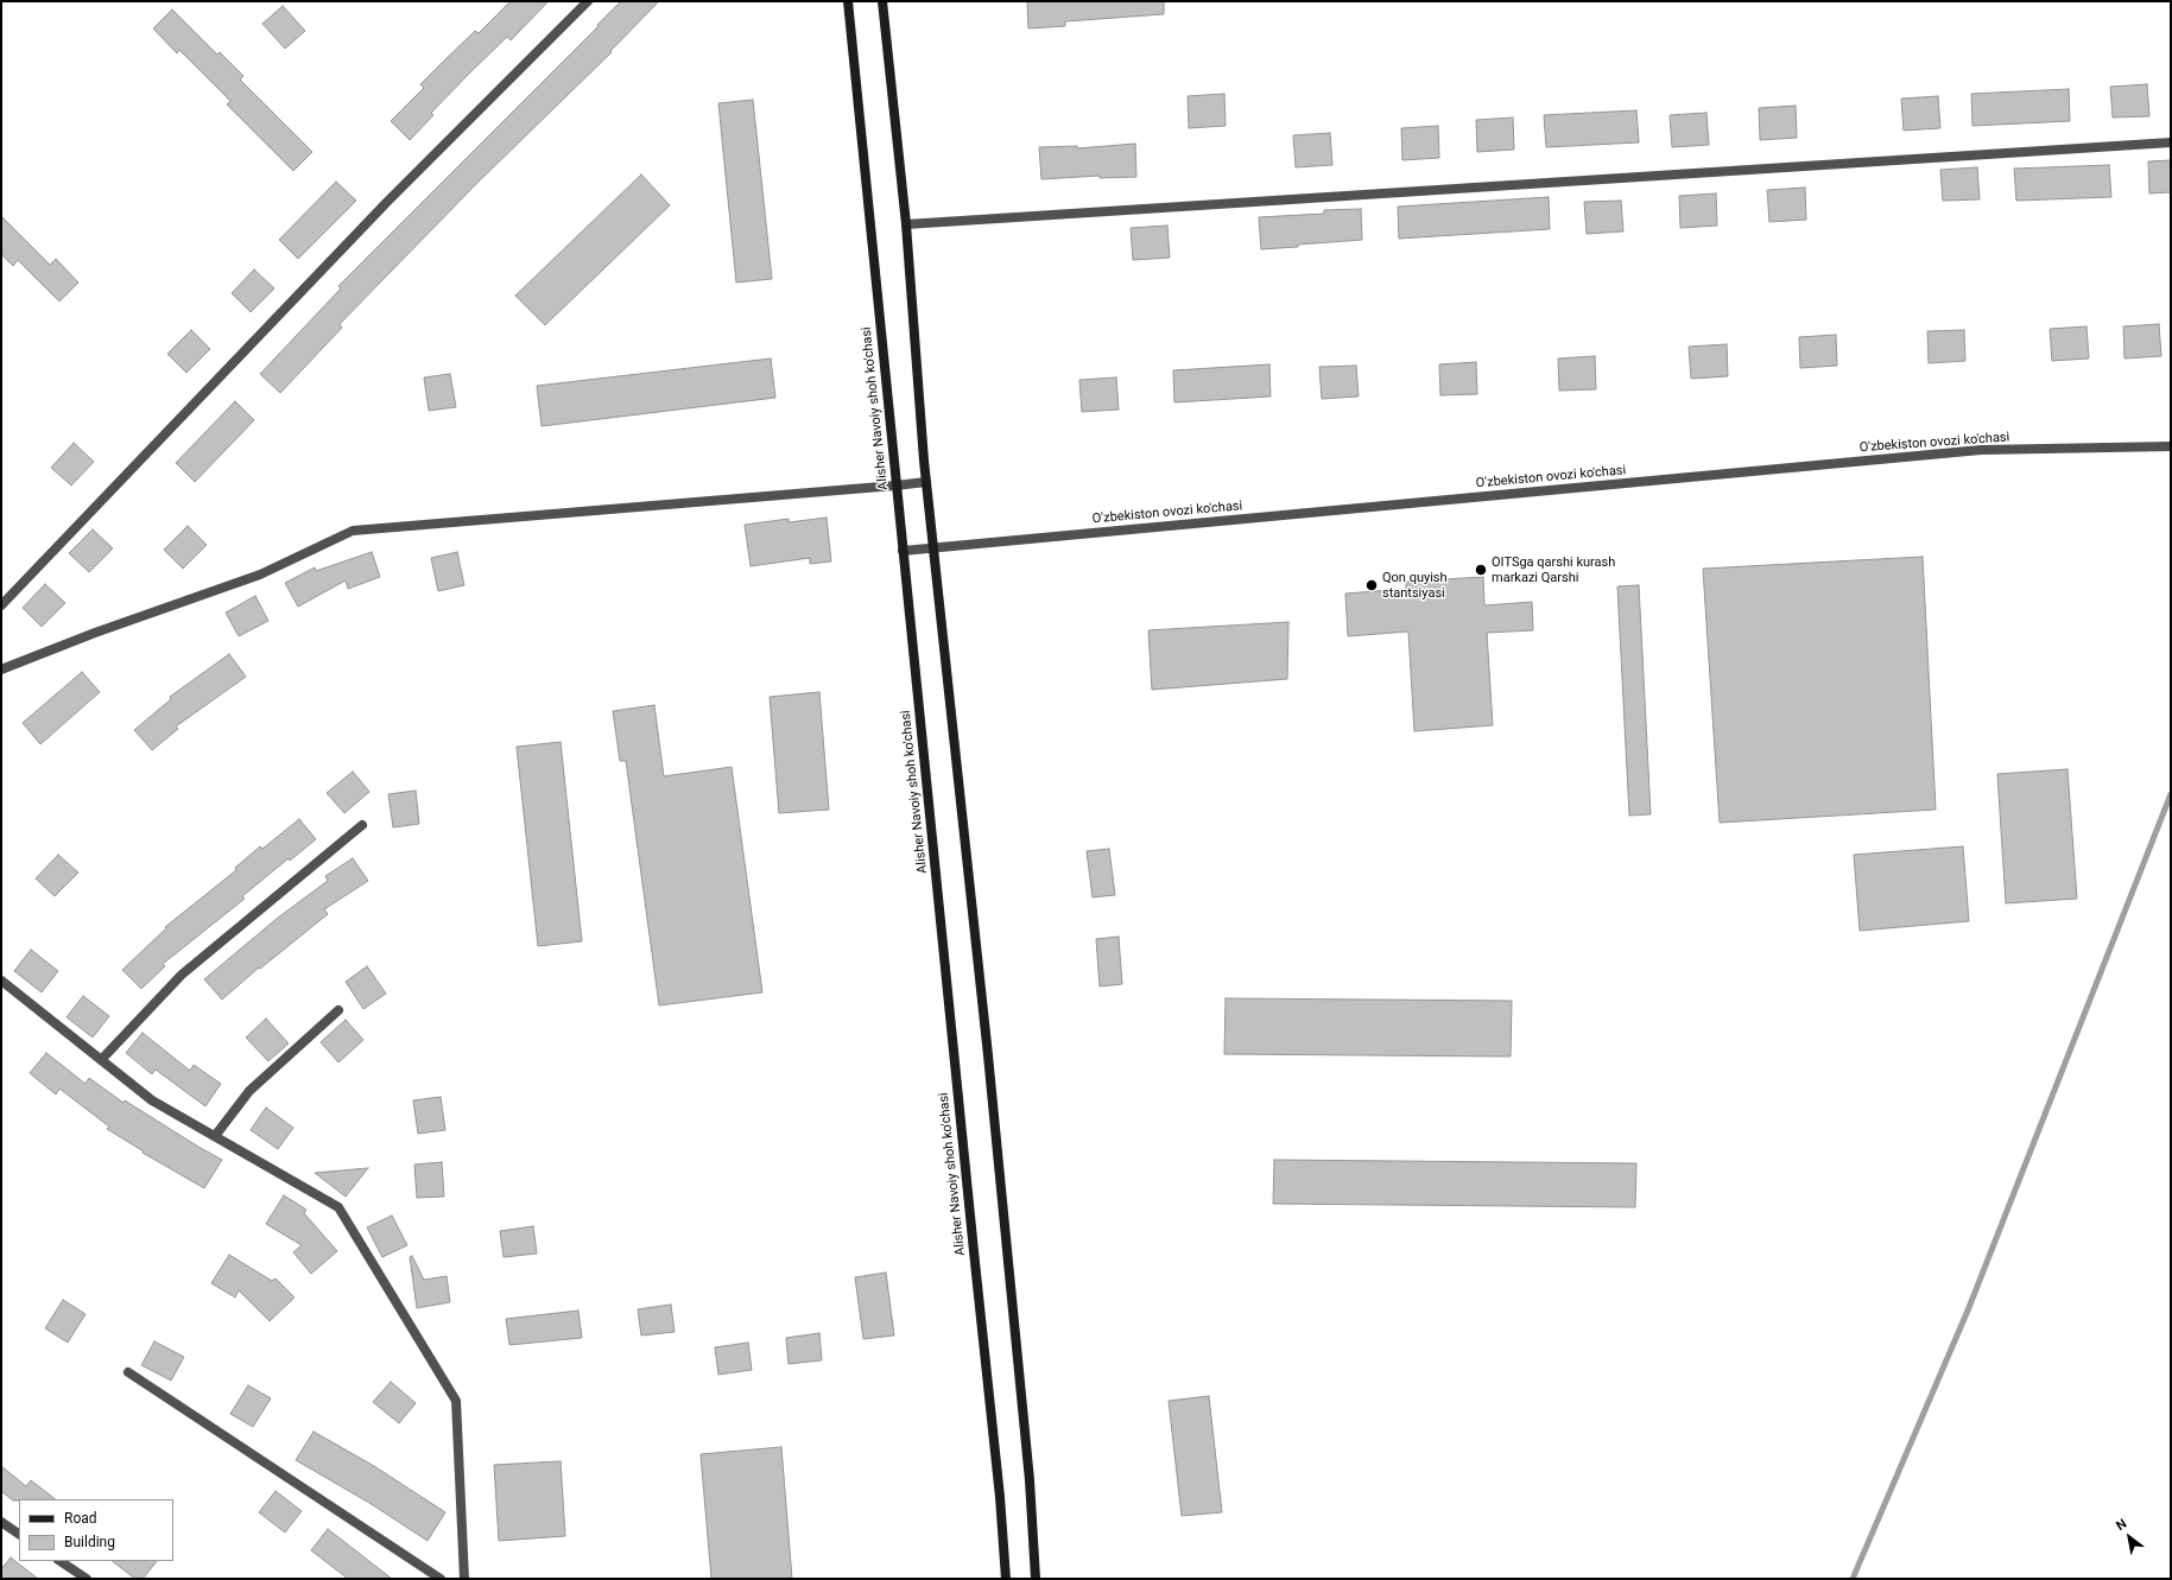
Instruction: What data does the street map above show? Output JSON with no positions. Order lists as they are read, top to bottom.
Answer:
{
  "streets": {
    "main road": ["Alisher Navoiy shoh ko'chasi"],
    "street": ["O'zbekiston ovozi ko'chasi"]
  },
  "crossings": [
    ["Alisher Navoiy shoh ko'chasi", "O'zbekiston ovozi ko'chasi"]
  ],
  "places": ["OITSga qarshi kurash markazi Qarshi", "Qon quyish stantsiyasi"],
  "legend": ["Road", "Building"],
  "north": "top left"
}
